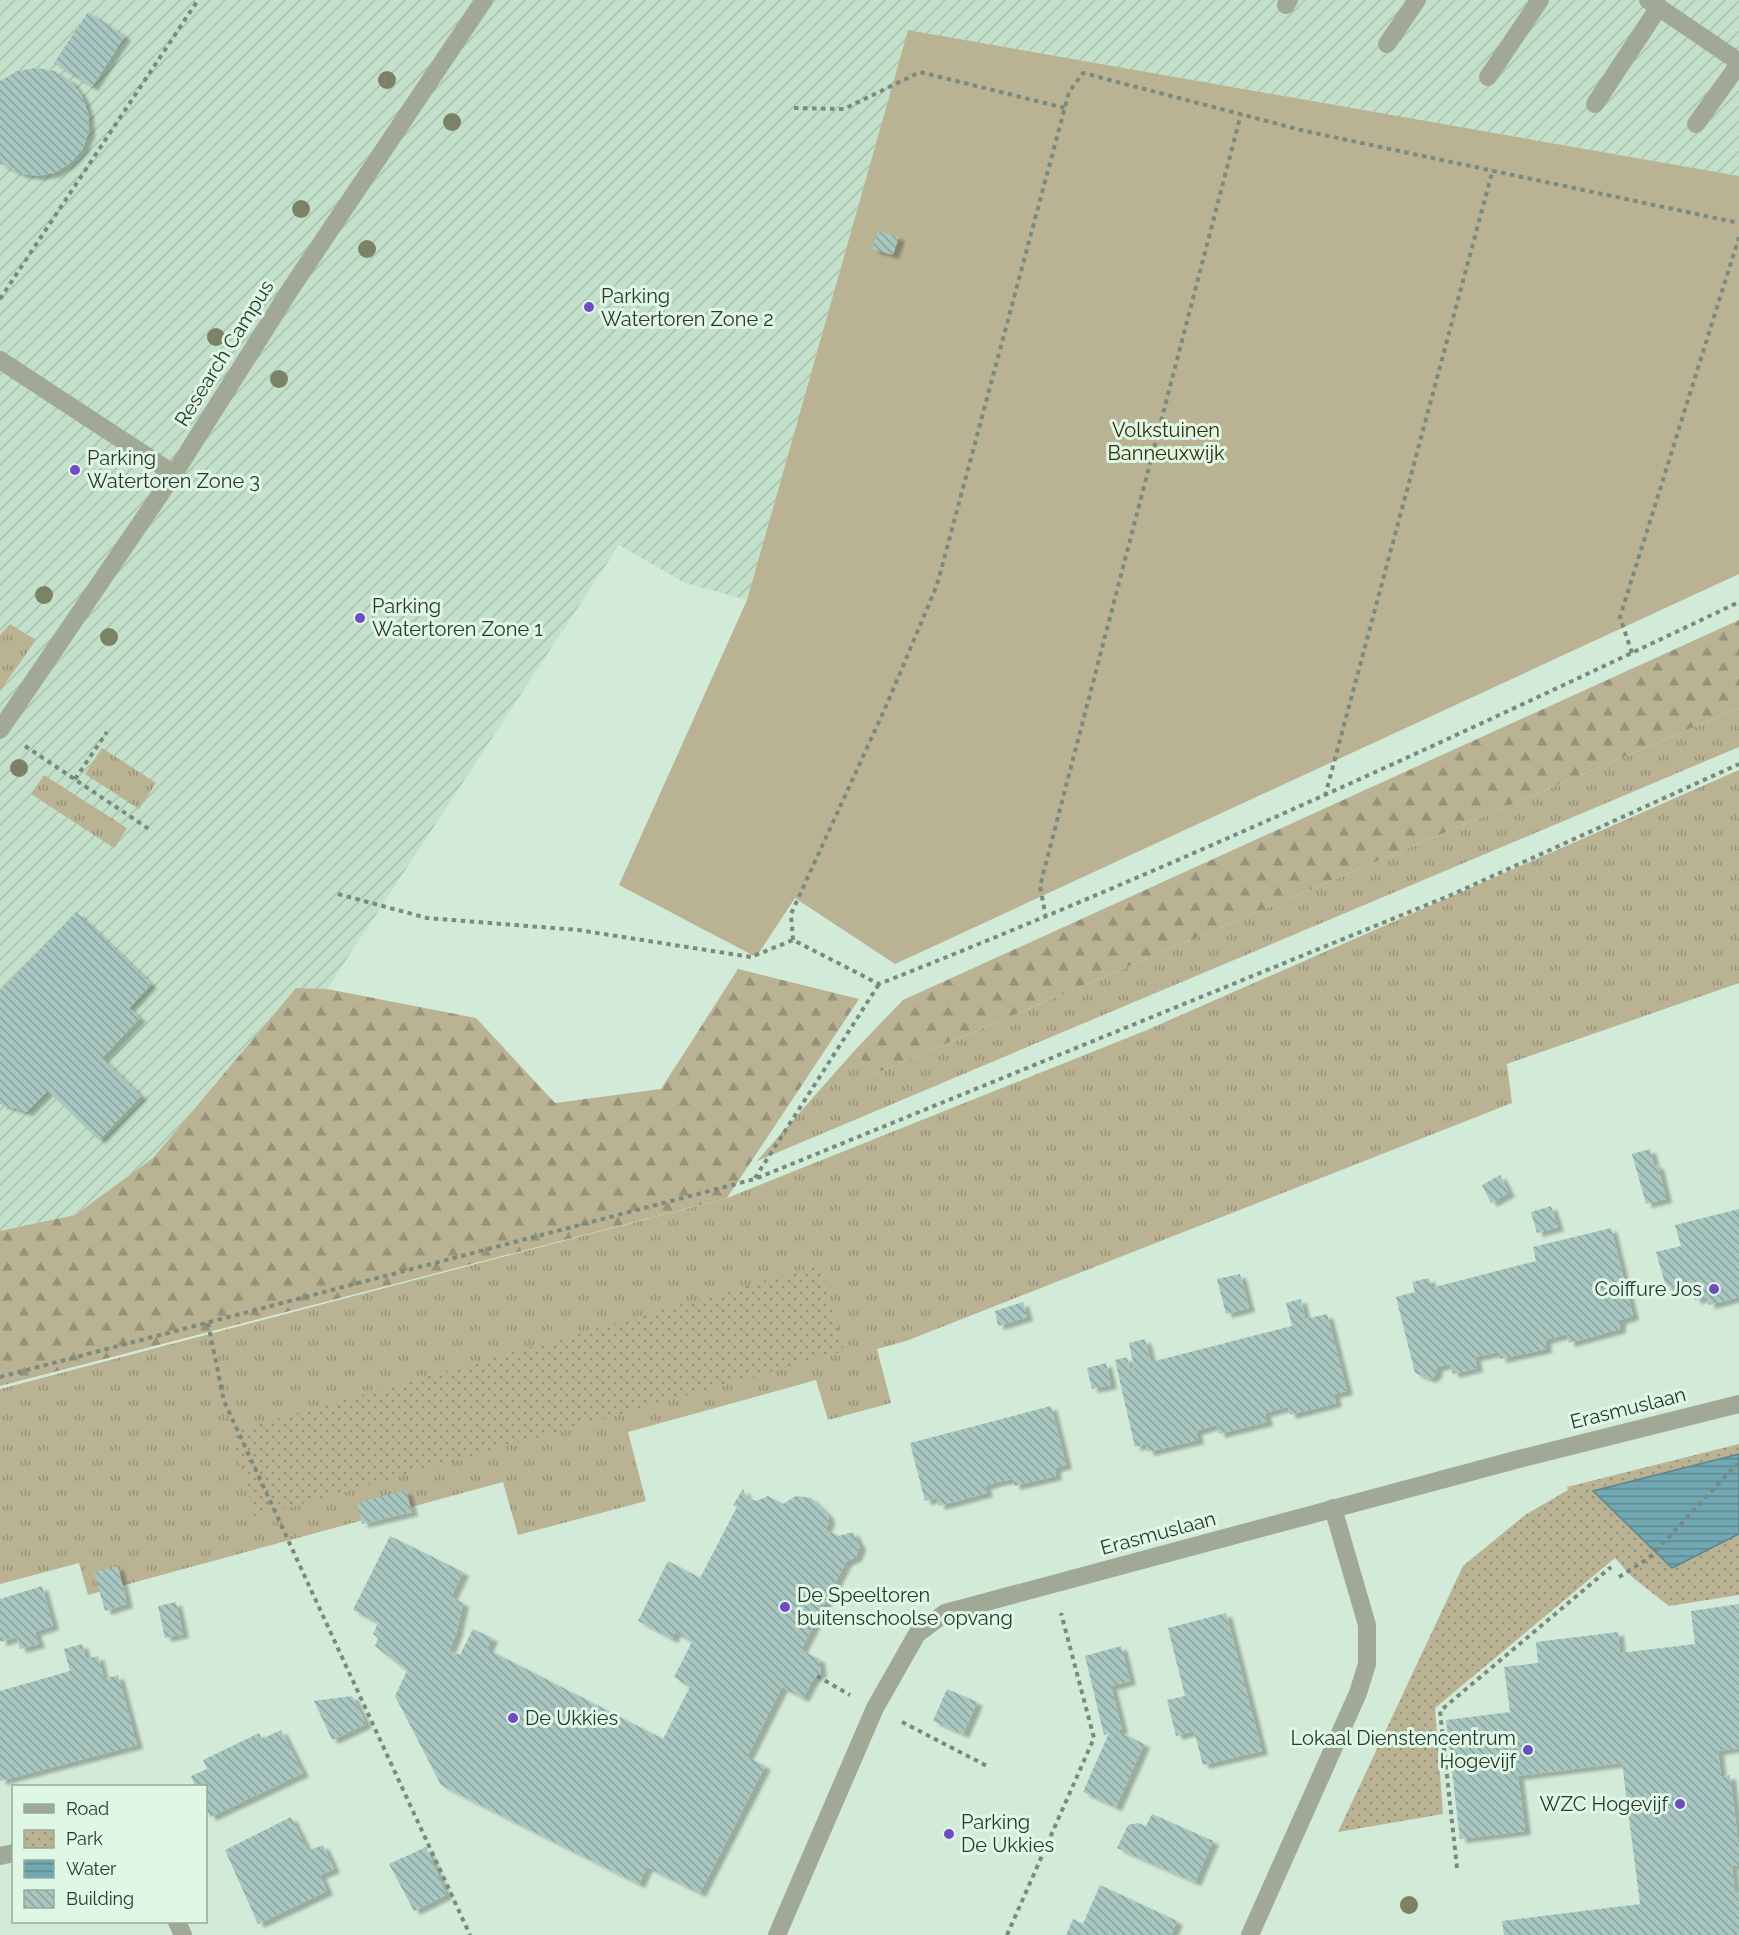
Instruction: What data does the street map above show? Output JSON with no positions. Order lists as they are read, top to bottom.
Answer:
{
  "streets": {
    "street": ["Research Campus", "Erasmuslaan"]
  },
  "parks": ["Volkstuinen Banneuxwijk"],
  "places": [
    "Parking Watertoren Zone 2",
    "Parking Watertoren Zone 3",
    "Parking Watertoren Zone 1",
    "Coiffure Jos",
    "De Speeltoren buitenschoolse opvang",
    "De Ukkies",
    "Lokaal Dienstencentrum Hogevijf",
    "WZC Hogevijf",
    "Parking De Ukkies"
  ],
  "legend": [
    "Road",
    "Park",
    "Water",
    "Building"
  ]
}
